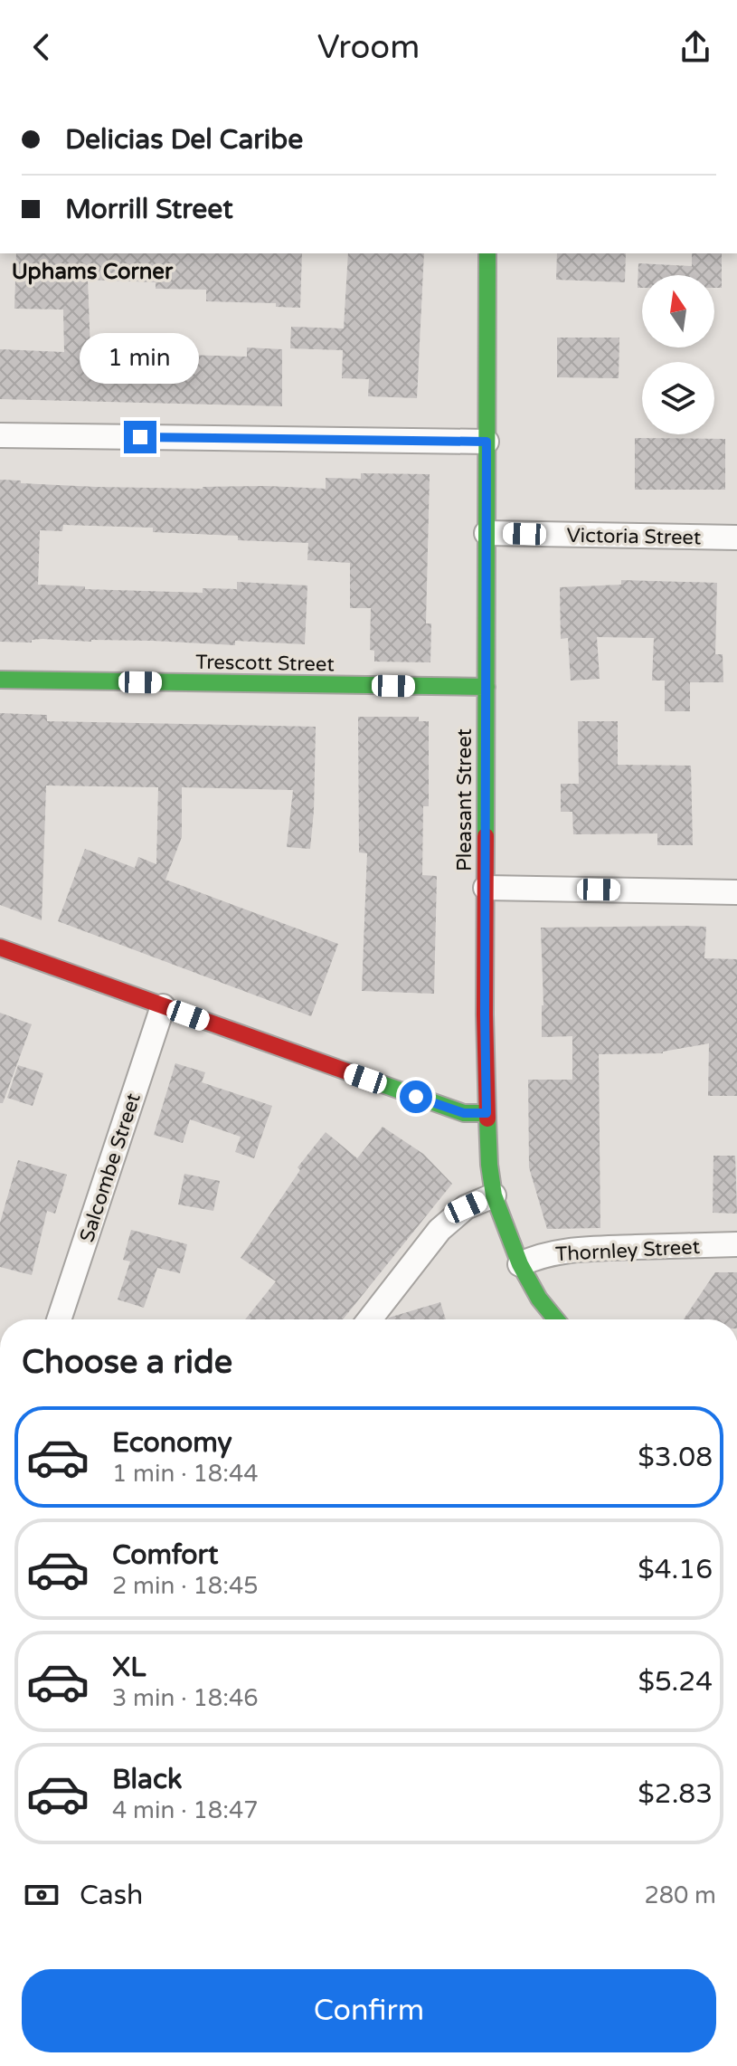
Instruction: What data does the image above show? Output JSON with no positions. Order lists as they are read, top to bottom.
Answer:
{
  "streets": {
    "street": [
      "Victoria Street",
      "Trescott Street",
      "Pleasant Street",
      "Salcombe Street",
      "Thornley Street"
    ]
  },
  "crossings": [
    ["Victoria Street", "Pleasant Street"],
    ["Trescott Street", "Pleasant Street"],
    ["Pleasant Street", "Thornley Street"]
  ],
  "districts": ["Uphams Corner"],
  "north": "top",
  "page": {
    "header": "Vroom",
    "banner": ["Delicias Del Caribe", "Morrill Street"],
    "bubble": "1 min",
    "heading": "Choose a ride",
    "list": [
      {
        "name": "Economy",
        "note": "1 min · 18:44",
        "value": "$3.08"
      },
      {
        "name": "Comfort",
        "note": "2 min · 18:45",
        "value": "$4.16"
      },
      {
        "name": "XL",
        "note": "3 min · 18:46",
        "value": "$5.24"
      },
      {
        "name": "Black",
        "note": "4 min · 18:47",
        "value": "$2.83"
      }
    ],
    "pay": ["Cash", "280 m"],
    "buttons": "Confirm"
  }
}
